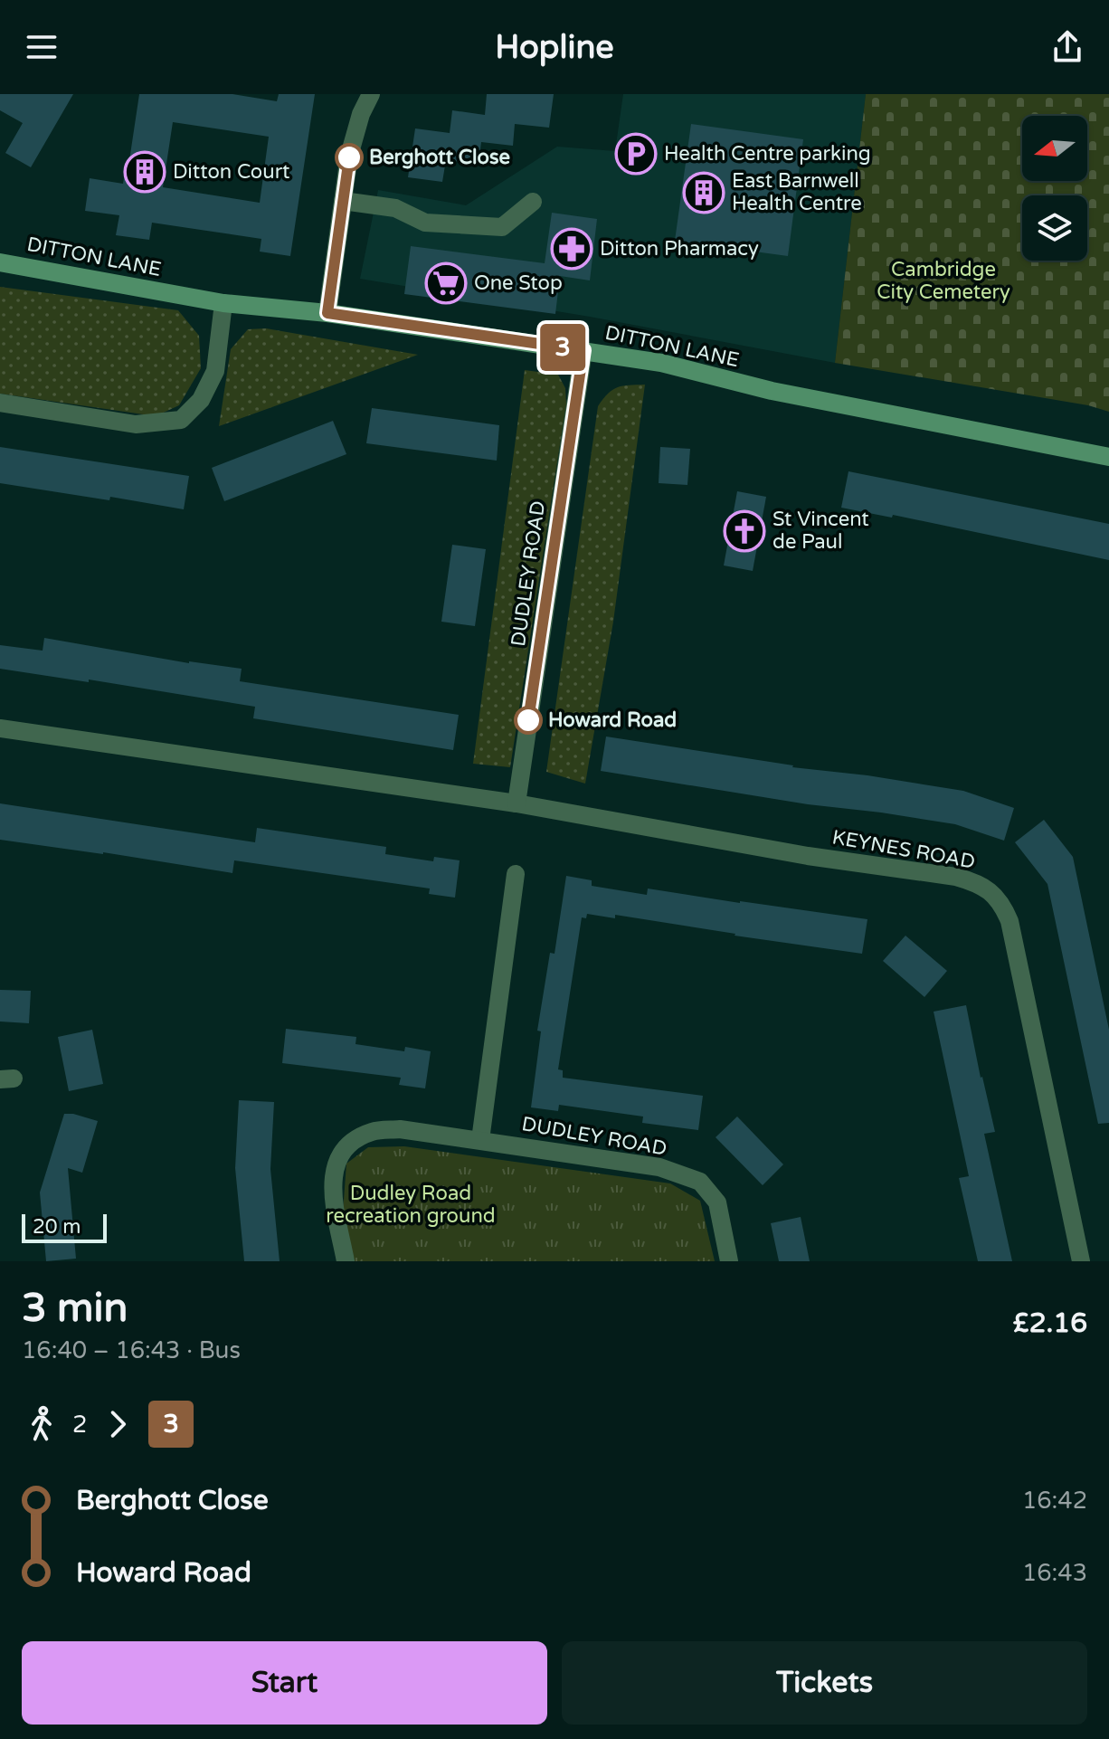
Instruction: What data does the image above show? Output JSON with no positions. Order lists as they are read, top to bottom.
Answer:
{
  "streets": {
    "main road": ["DITTON LANE"],
    "street": ["DUDLEY ROAD", "KEYNES ROAD"]
  },
  "crossings": [
    ["DITTON LANE", "DUDLEY ROAD"],
    ["DUDLEY ROAD", "KEYNES ROAD"]
  ],
  "parks": ["Cambridge City Cemetery", "Dudley Road recreation ground"],
  "places": {
    "parking": ["Health Centre parking"],
    "other": ["Berghott Close", "Howard Road"],
    "building": ["Ditton Court", "East Barnwell Health Centre"],
    "pharmacy": ["Ditton Pharmacy"],
    "supermarket": ["One Stop"],
    "church": ["St Vincent de Paul"]
  },
  "lines": ["bus line 3"],
  "scale_bar": "20 m",
  "north": "left",
  "page": {
    "header": "Hopline",
    "on_map": "3",
    "scale": "20 m",
    "heading": ["3 min", "16:40 – 16:43 · Bus", "£2.16"],
    "legs": ["2", "3"],
    "list": [
      {
        "name": "Berghott Close",
        "value": "16:42"
      },
      {
        "name": "Howard Road",
        "value": "16:43"
      }
    ],
    "buttons": ["Start", "Tickets"]
  }
}
